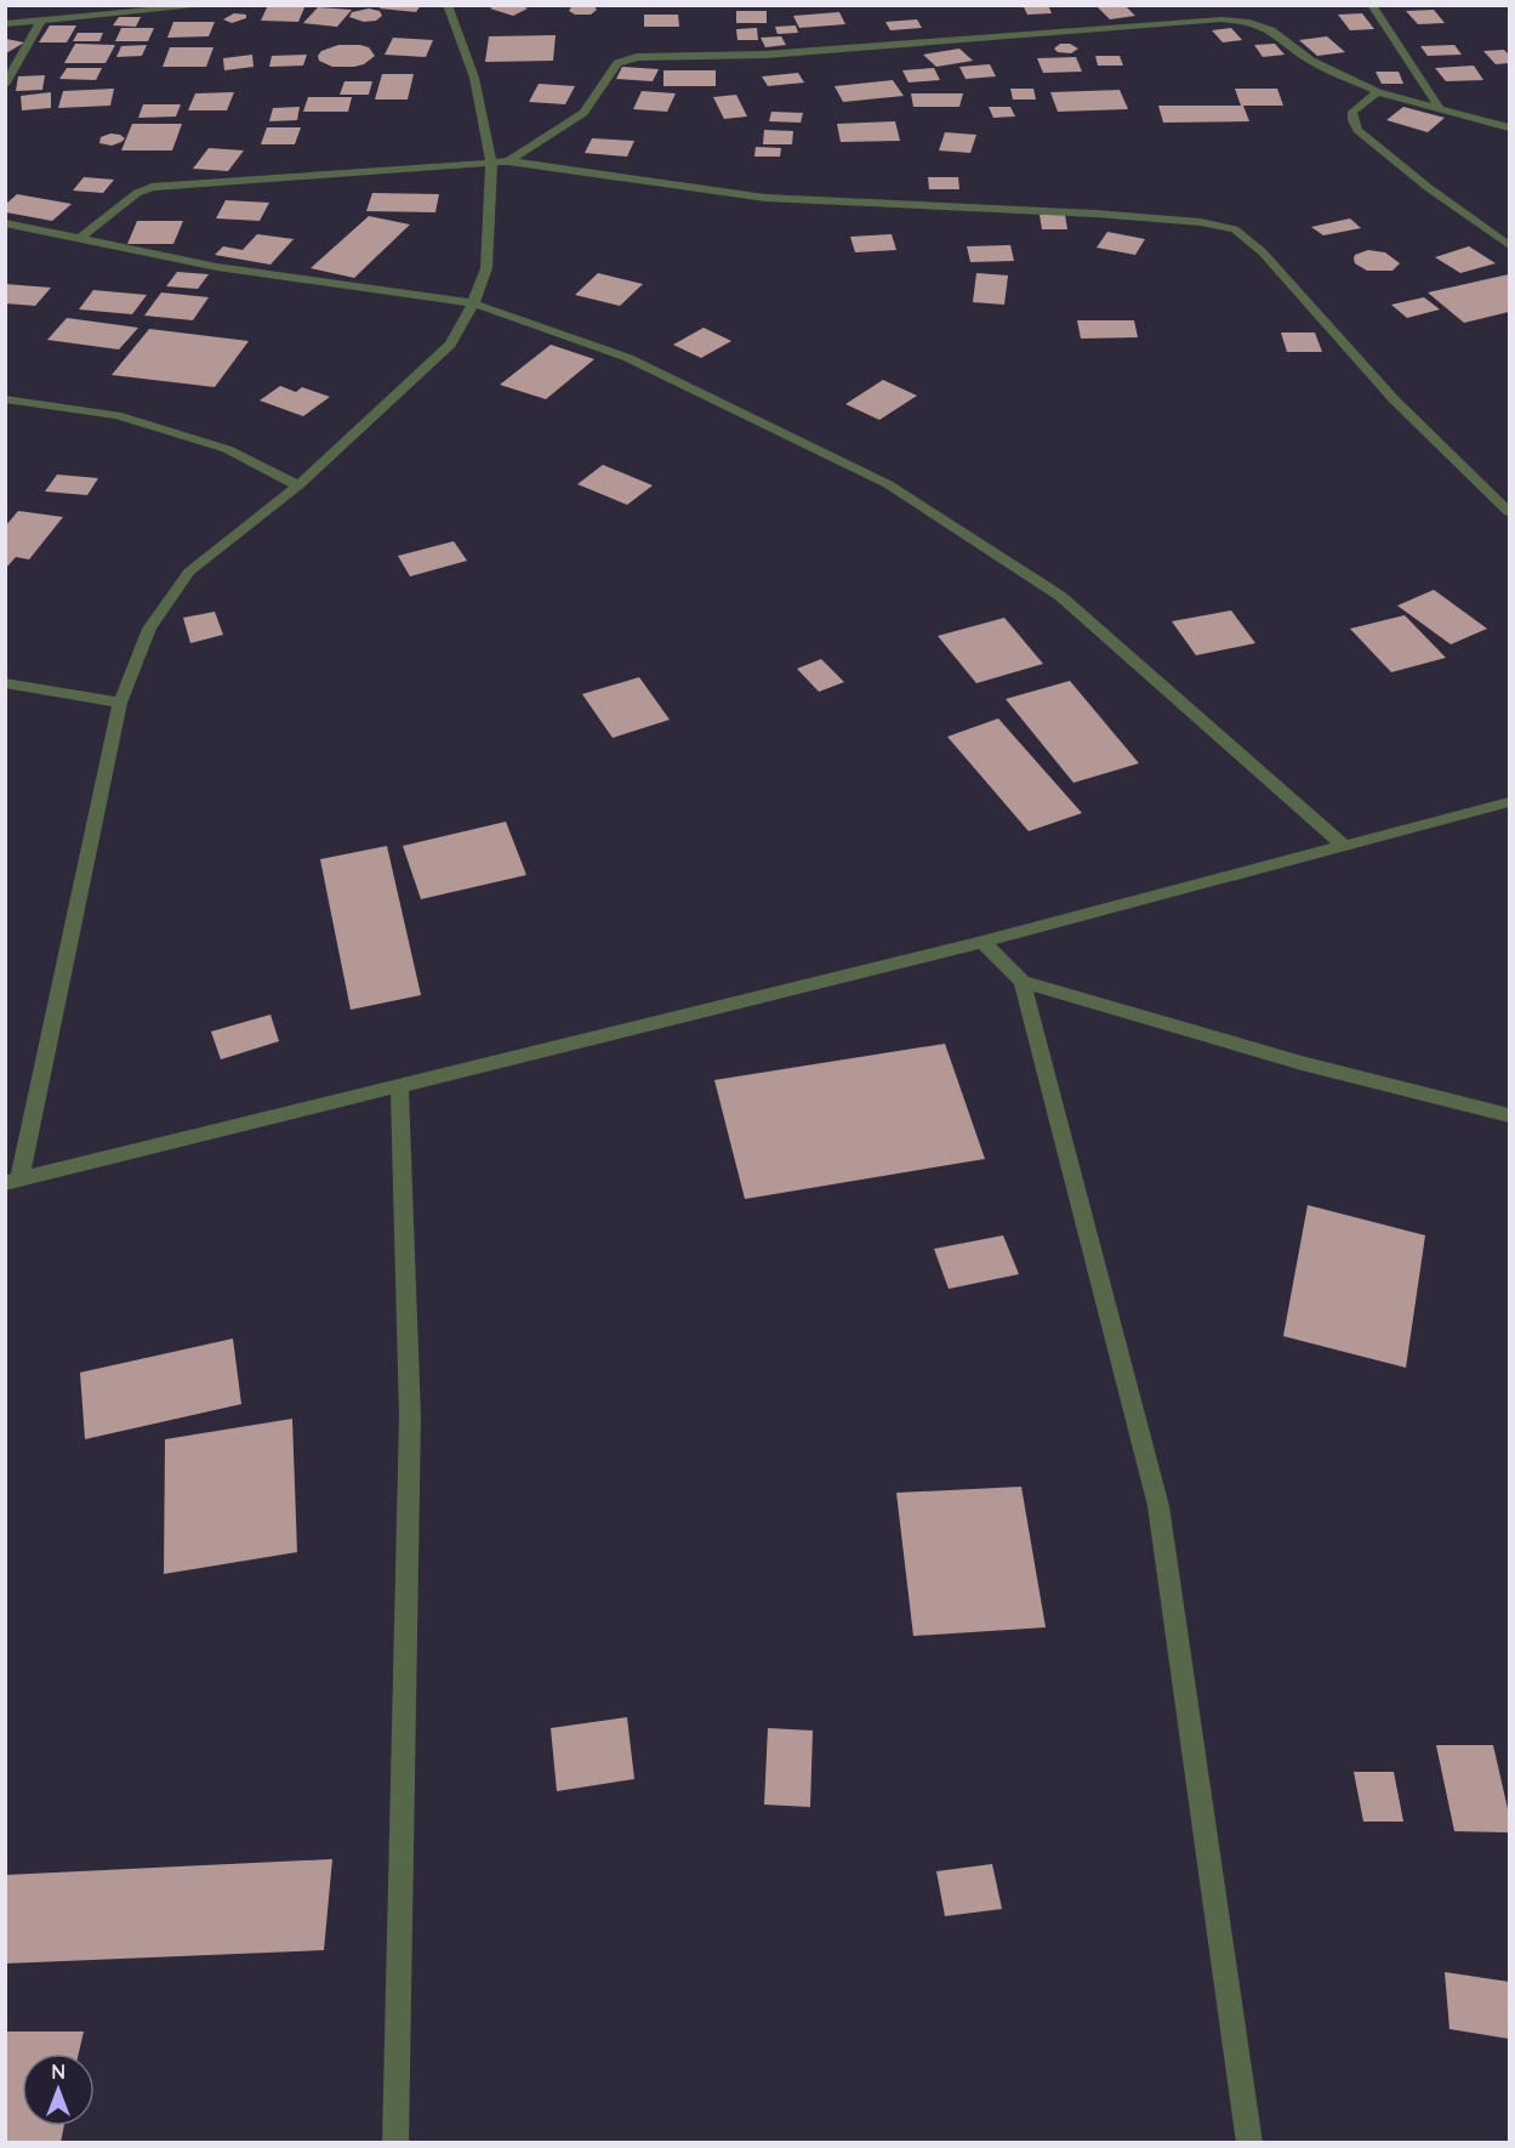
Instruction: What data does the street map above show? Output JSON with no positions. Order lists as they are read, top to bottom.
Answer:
{
  "north": "top"
}
